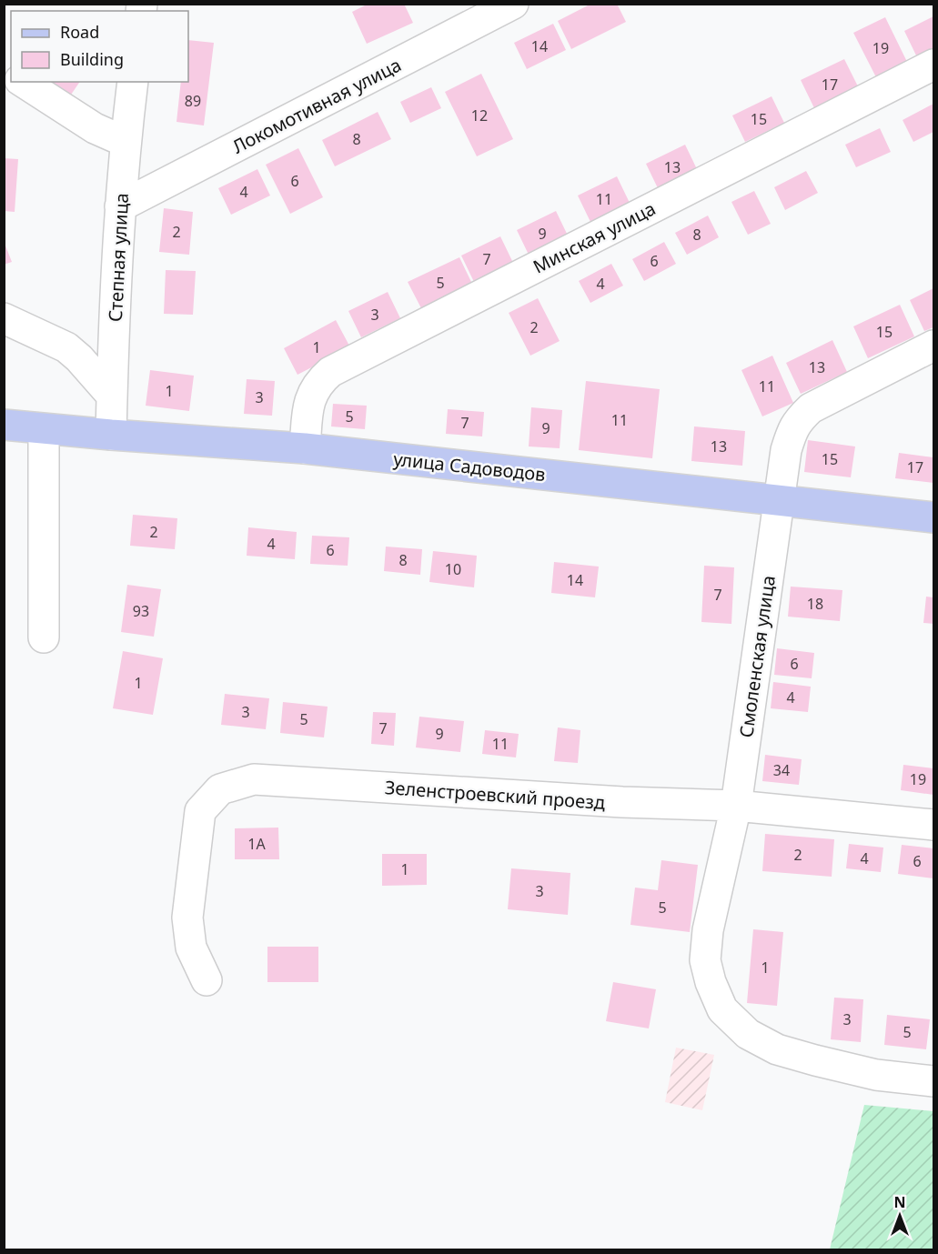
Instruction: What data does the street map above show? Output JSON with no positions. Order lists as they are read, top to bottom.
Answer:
{
  "streets": {
    "main road": ["улица Садоводов"],
    "street": [
      "Локомотивная улица",
      "Минская улица",
      "Степная улица",
      "Смоленская улица",
      "Зеленстроевский проезд"
    ]
  },
  "crossings": [
    ["Локомотивная улица", "Степная улица"],
    ["Минская улица", "улица Садоводов"],
    ["Степная улица", "улица Садоводов"],
    ["улица Садоводов", "Смоленская улица"],
    ["Смоленская улица", "Зеленстроевский проезд"]
  ],
  "house_numbers": [
    "14",
    "19",
    "17",
    "89",
    "12",
    "15",
    "8",
    "13",
    "6",
    "4",
    "11",
    "2",
    "9",
    "8",
    "7",
    "6",
    "5",
    "4",
    "3",
    "2",
    "15",
    "1",
    "13",
    "11",
    "1",
    "3",
    "5",
    "11",
    "7",
    "9",
    "13",
    "15",
    "17",
    "2",
    "4",
    "6",
    "8",
    "10",
    "14",
    "7",
    "18",
    "93",
    "6",
    "1",
    "4",
    "3",
    "5",
    "7",
    "9",
    "11",
    "34",
    "19",
    "1А",
    "2",
    "4",
    "6",
    "1",
    "3",
    "5",
    "1",
    "3",
    "5"
  ],
  "legend": ["Road", "Building"],
  "north": "top"
}
